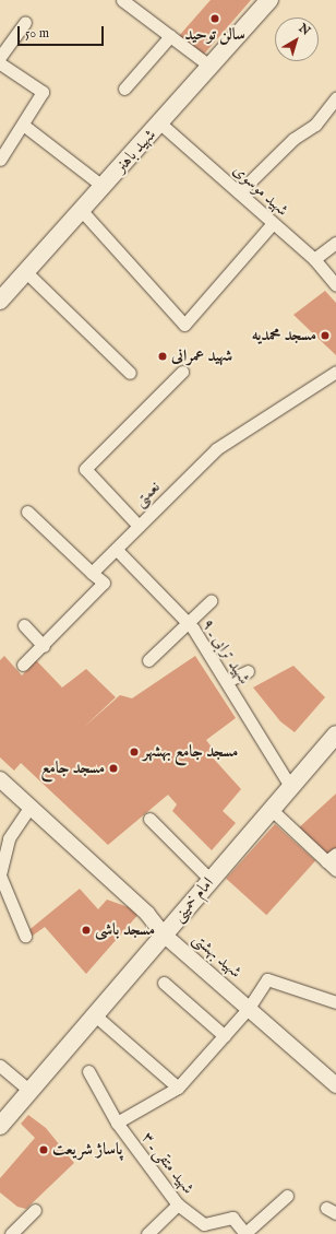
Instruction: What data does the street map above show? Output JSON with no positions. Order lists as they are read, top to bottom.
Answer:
{
  "streets": {
    "main road": ["شهید باهنر", "امام خمینی"],
    "street": [
      "شهید موسوی",
      "نعمتی",
      "شهید ترابی ـ ۹",
      "شهید بهشتی",
      "شهید متقی ـ ۳"
    ]
  },
  "crossings": [
    ["شهید باهنر", "شهید موسوی"],
    ["نعمتی", "شهید ترابی ـ ۹"],
    ["شهید ترابی ـ ۹", "امام خمینی"],
    ["امام خمینی", "شهید بهشتی"]
  ],
  "places": [
    "سالن توحید",
    "مسجد محمدیه",
    "شهید عمرانی",
    "مسجد جامع بهشهر",
    "مسجد جامع",
    "مسجد باشی",
    "پاساژ شریعت"
  ],
  "scale_bar": "50 m",
  "north": "top right"
}
